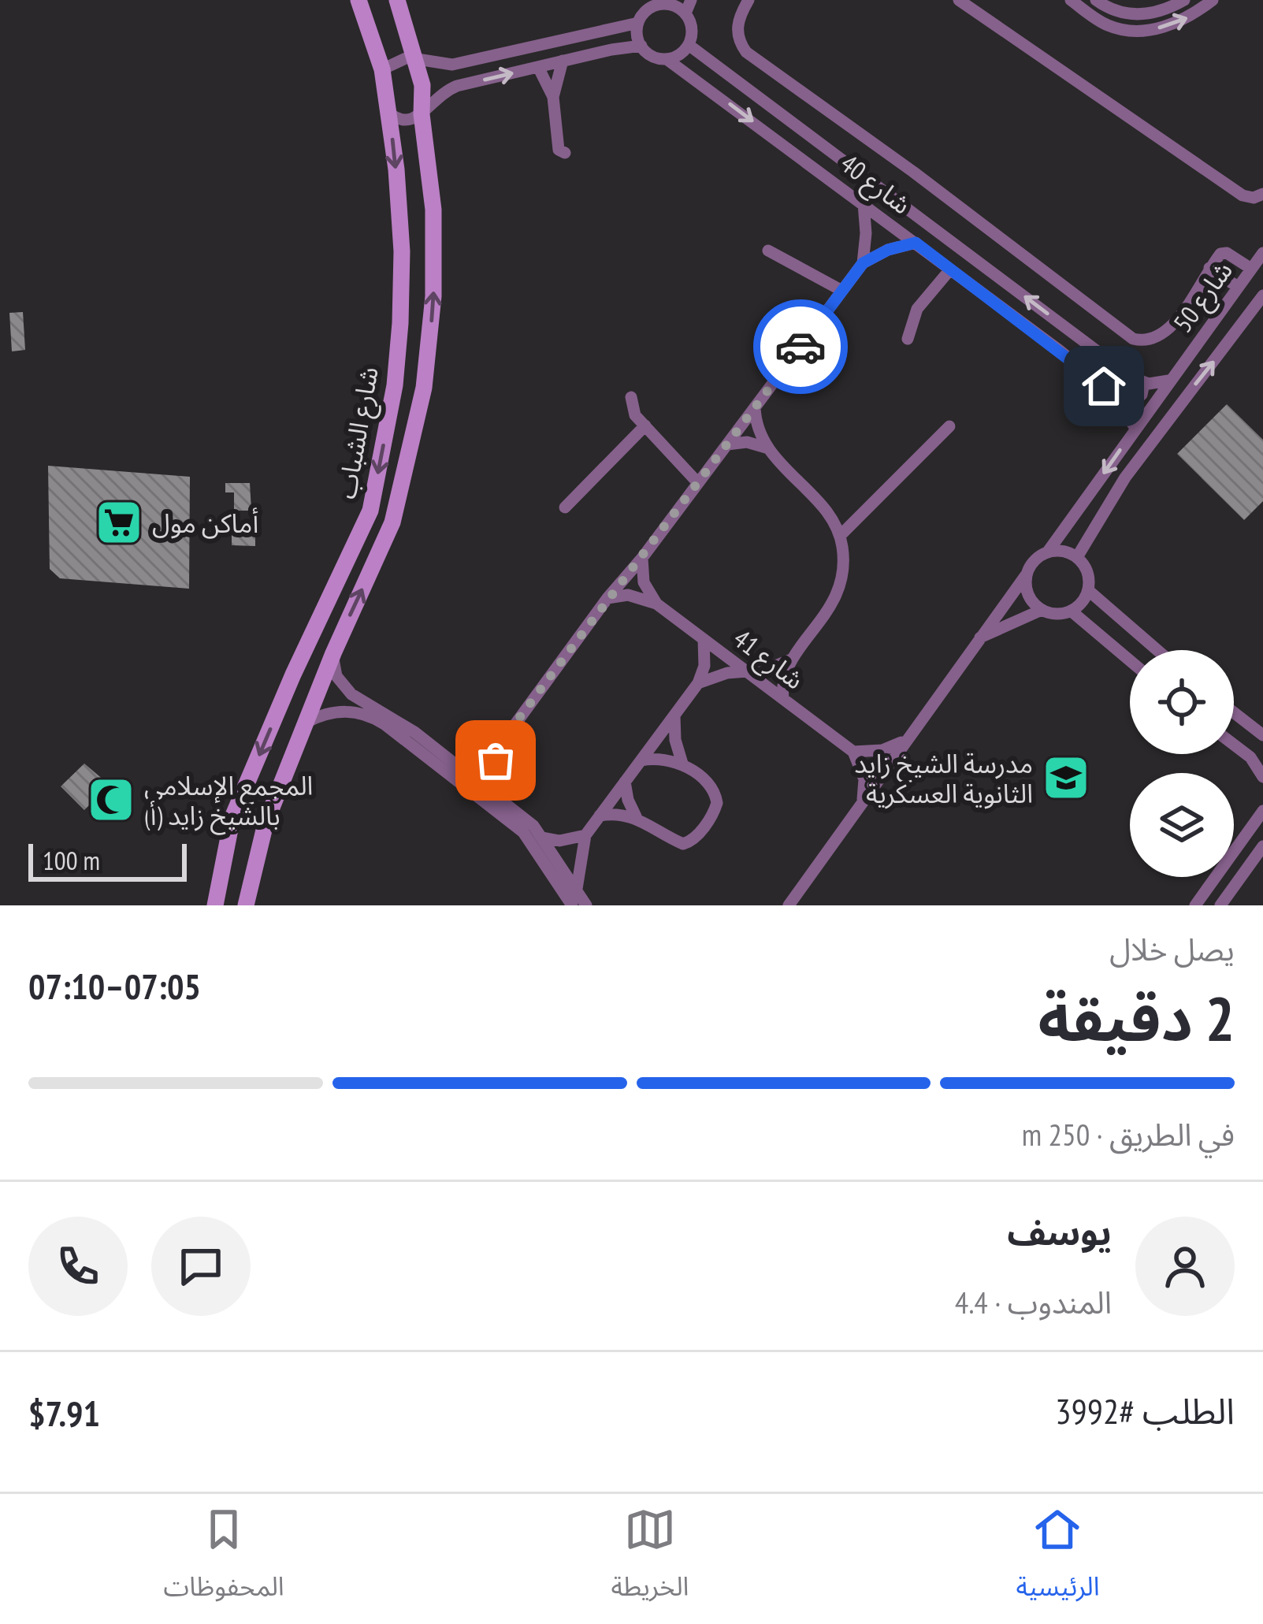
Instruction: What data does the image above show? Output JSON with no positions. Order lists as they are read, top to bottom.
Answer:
{
  "streets": {
    "street": [
      "شارع 40",
      "شارع 50",
      "شارع الشباب",
      "شارع 41"
    ]
  },
  "crossings": [
    ["شارع 40", "شارع 50"]
  ],
  "places": {
    "supermarket": ["أماكن مول"],
    "school or university": ["مدرسة الشيخ زايد الثانوية العسكرية"],
    "mosque": ["المجمع الإسلامي (أ) بالشيخ زايد"]
  },
  "scale_bar": "100 m",
  "page": {
    "scale": "100 m",
    "heading": ["2 دقيقة", "يصل خلال", "07:05–07:10"],
    "panel": [
      "يوسف",
      "المندوب · 4.4",
      "الطلب #3992",
      "$7.91"
    ],
    "bar": "في الطريق · 250 m",
    "tabs": ["الرئيسية", "الخريطة", "المحفوظات"]
  }
}
